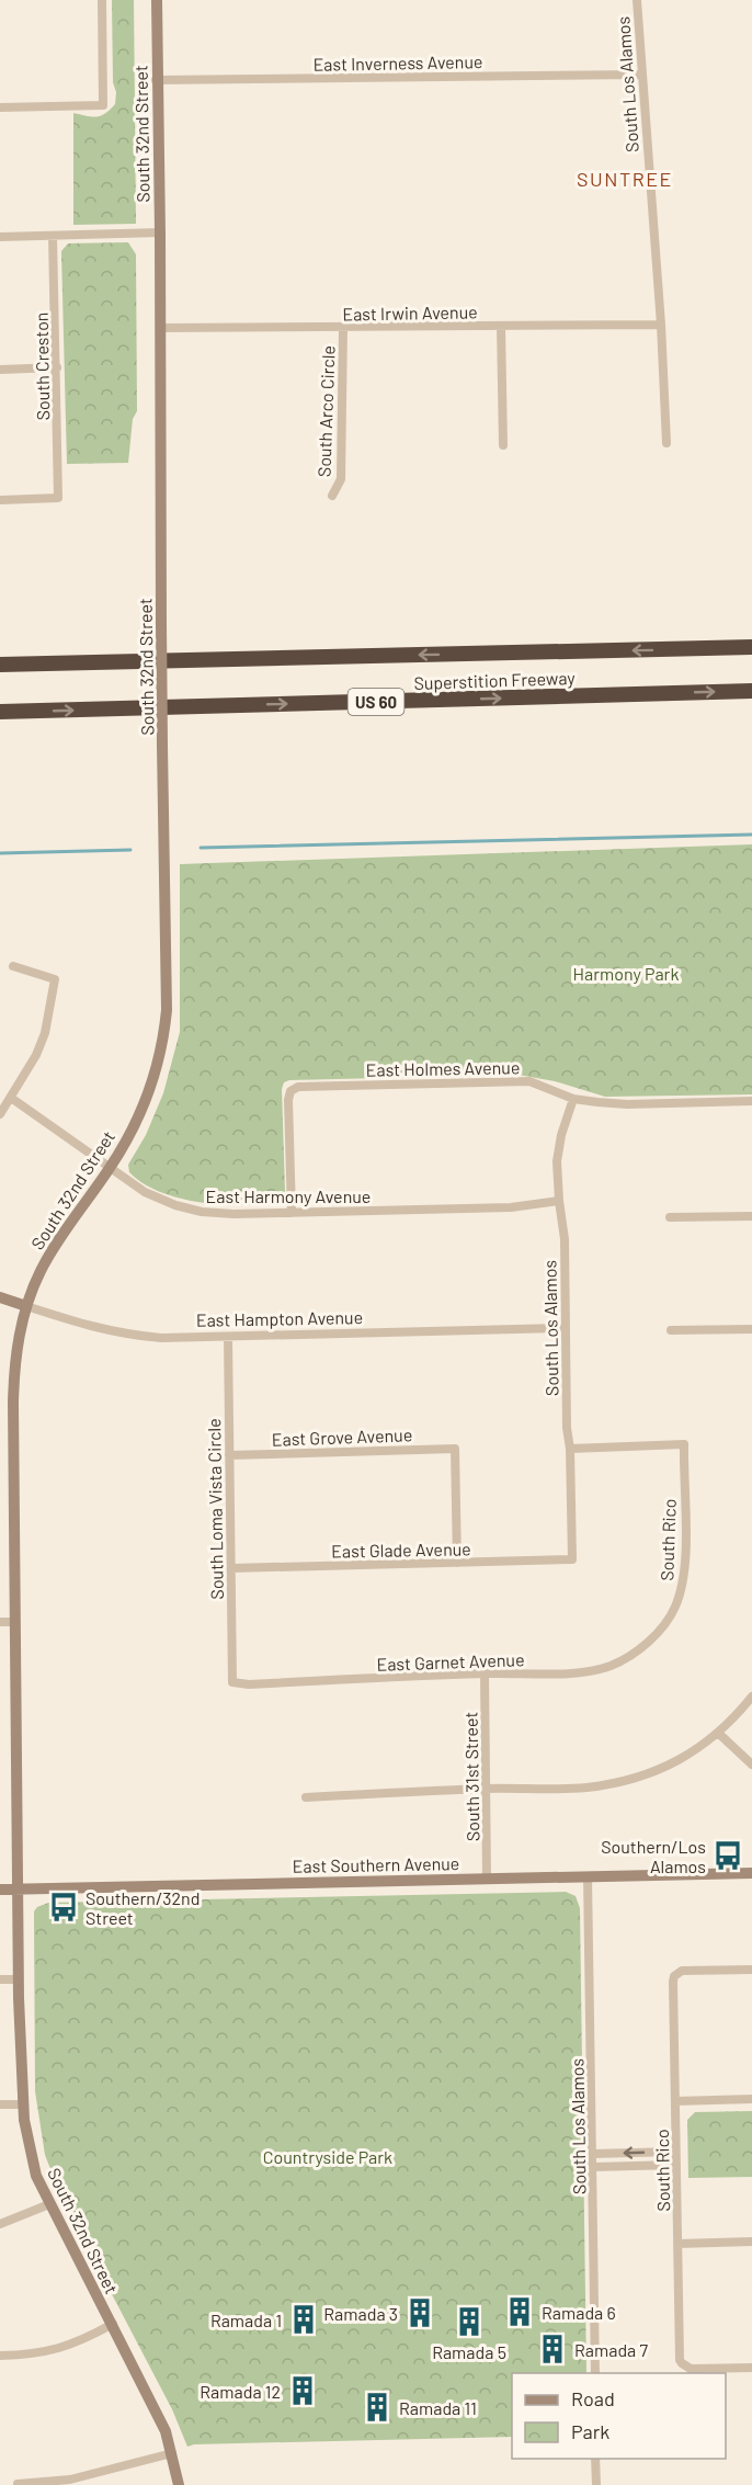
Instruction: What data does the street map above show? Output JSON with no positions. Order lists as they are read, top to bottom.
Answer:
{
  "streets": {
    "highway": ["Superstition Freeway", "US 60"],
    "street": [
      "East Inverness Avenue",
      "South Los Alamos",
      "South 32nd Street",
      "East Irwin Avenue",
      "South Creston",
      "South Arco Circle",
      "East Holmes Avenue",
      "East Harmony Avenue",
      "East Hampton Avenue",
      "East Grove Avenue",
      "South Loma Vista Circle",
      "South Rico",
      "East Glade Avenue",
      "East Garnet Avenue",
      "South 31st Street",
      "East Southern Avenue"
    ]
  },
  "crossings": [
    ["East Inverness Avenue", "South Los Alamos"],
    ["East Inverness Avenue", "South 32nd Street"],
    ["South Los Alamos", "East Irwin Avenue"],
    ["South Los Alamos", "East Holmes Avenue"],
    ["South Los Alamos", "East Harmony Avenue"],
    ["South Los Alamos", "East Hampton Avenue"],
    ["South Los Alamos", "South Rico"],
    ["South Los Alamos", "East Glade Avenue"],
    ["South Los Alamos", "East Southern Avenue"],
    ["South 32nd Street", "East Irwin Avenue"],
    ["South 32nd Street", "East Harmony Avenue"],
    ["South 32nd Street", "East Hampton Avenue"],
    ["South 32nd Street", "East Southern Avenue"],
    ["East Irwin Avenue", "South Arco Circle"],
    ["East Holmes Avenue", "East Harmony Avenue"],
    ["East Hampton Avenue", "South Loma Vista Circle"],
    ["East Grove Avenue", "South Loma Vista Circle"],
    ["East Grove Avenue", "East Glade Avenue"],
    ["South Loma Vista Circle", "East Glade Avenue"],
    ["South Loma Vista Circle", "East Garnet Avenue"],
    ["South Rico", "East Garnet Avenue"],
    ["East Garnet Avenue", "South 31st Street"],
    ["South 31st Street", "East Southern Avenue"]
  ],
  "districts": ["SUNTREE"],
  "parks": ["Harmony Park", "Countryside Park"],
  "places": {
    "bus stop": ["Southern/Los Alamos", "Southern/32nd Street"],
    "building": [
      "Ramada 6",
      "Ramada 3",
      "Ramada 1",
      "Ramada 5",
      "Ramada 7",
      "Ramada 12",
      "Ramada 11"
    ]
  },
  "legend": ["Road", "Park"]
}
